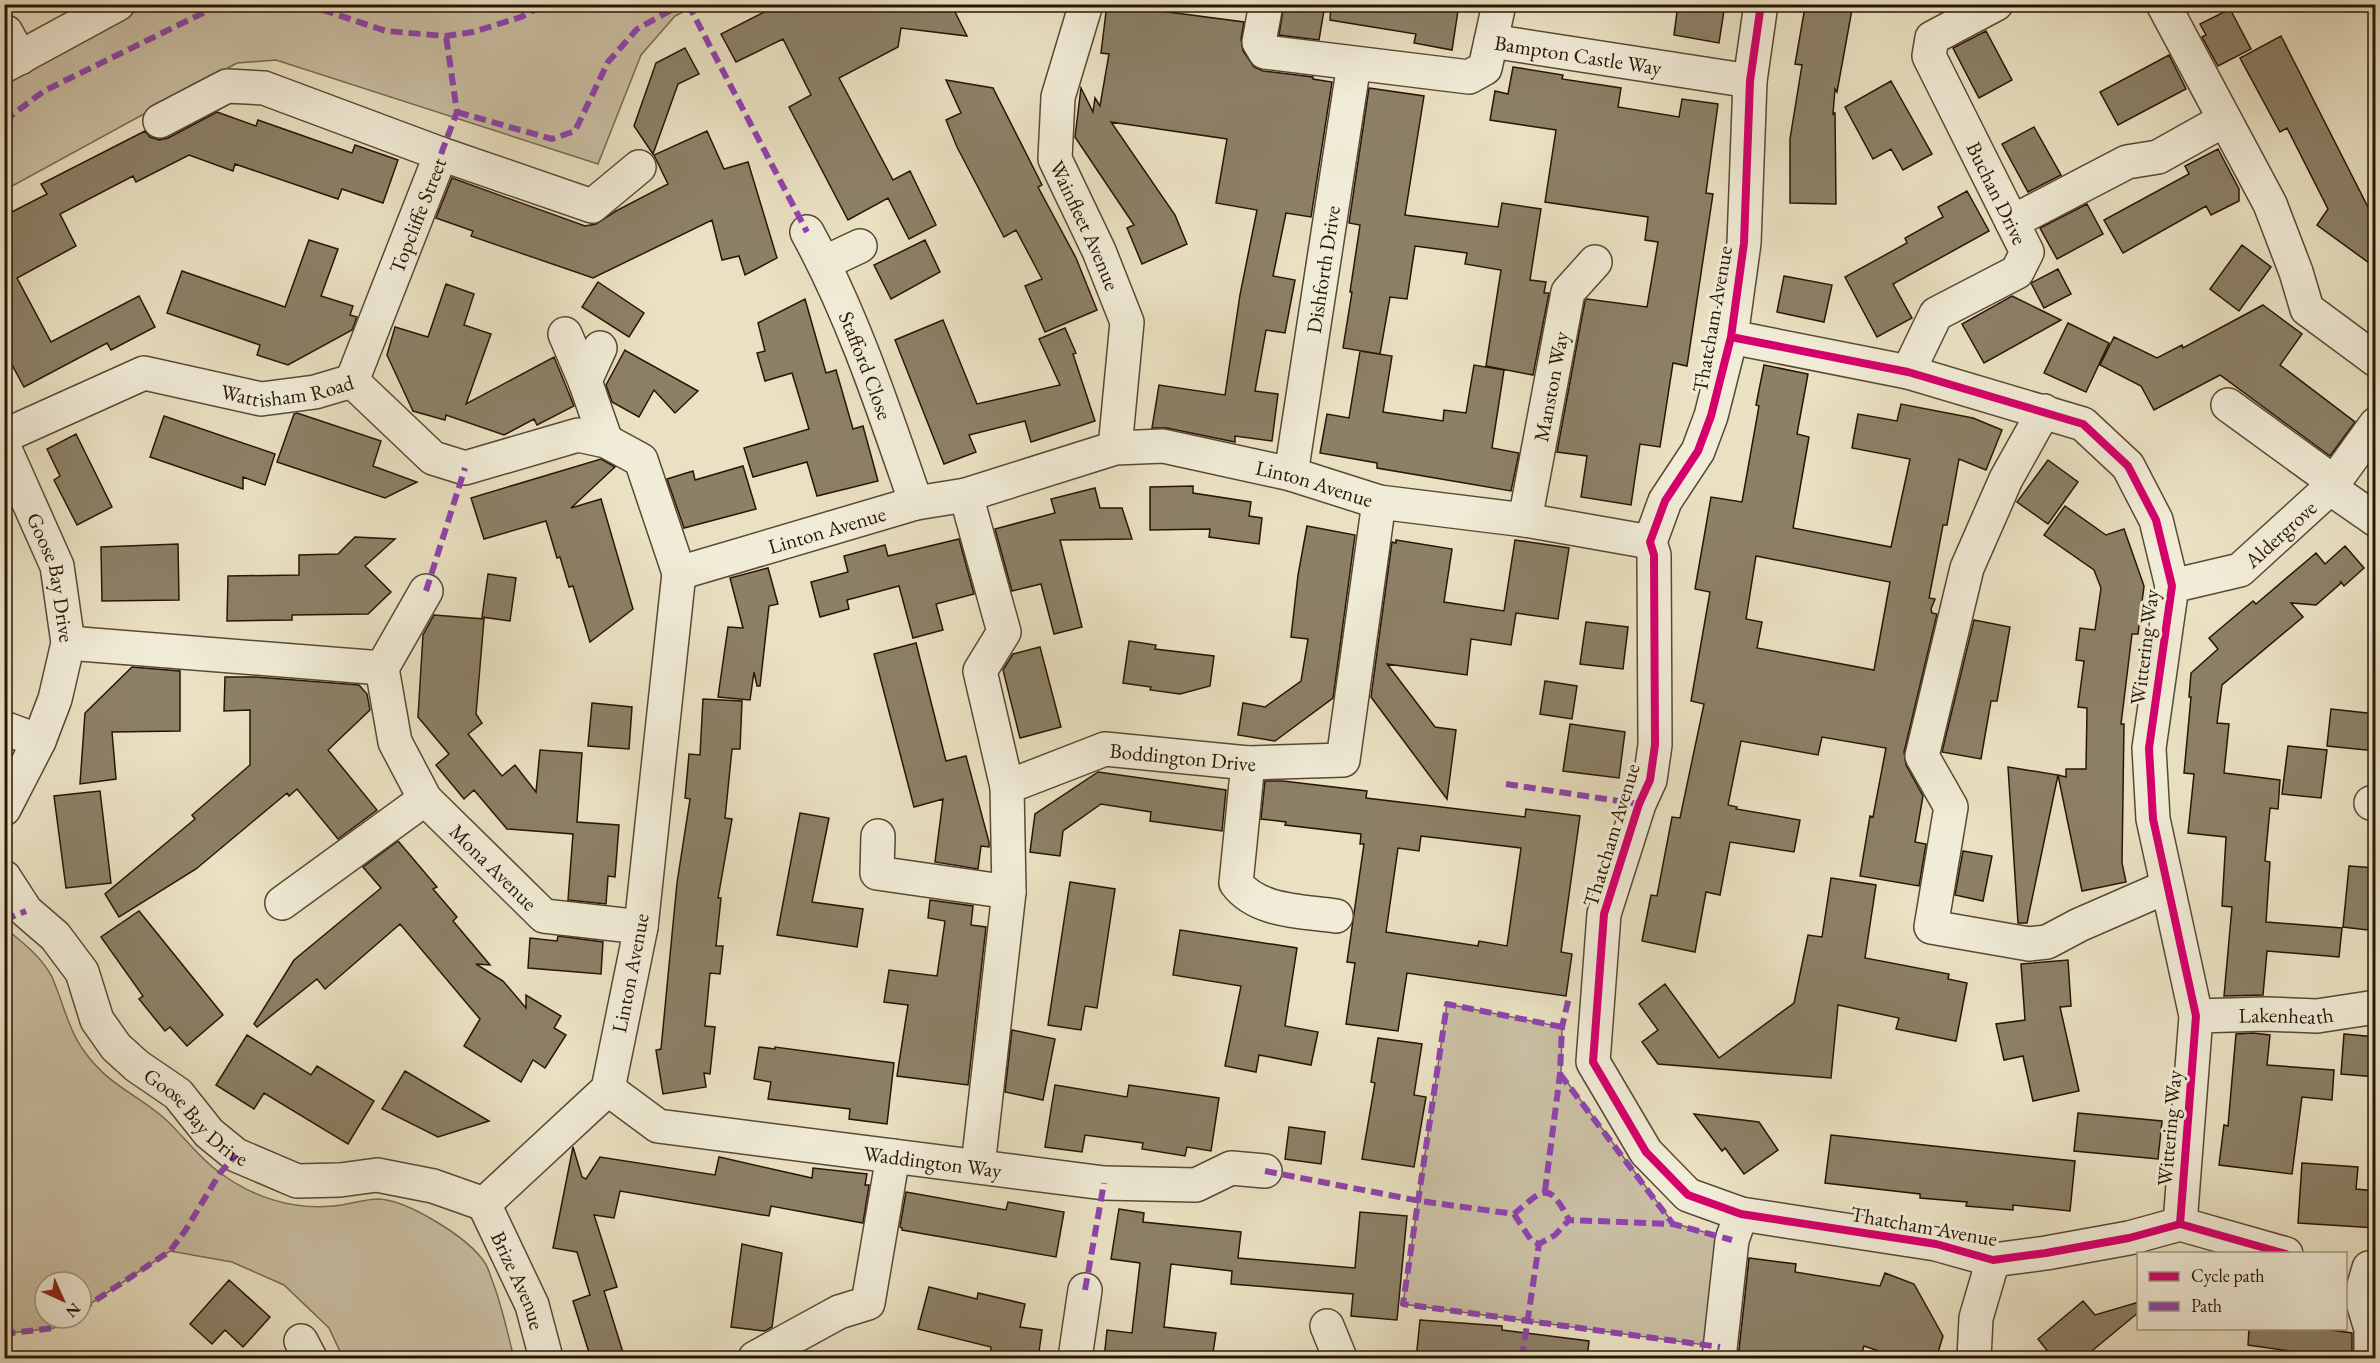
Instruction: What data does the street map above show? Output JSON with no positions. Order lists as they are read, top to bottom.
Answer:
{
  "streets": {
    "street": [
      "Bampton Castle Way",
      "Buchan Drive",
      "Topcliffe Street",
      "Wainfleet Avenue",
      "Dishforth Drive",
      "Thatcham Avenue",
      "Stafford Close",
      "Manston Way",
      "Wattisham Road",
      "Linton Avenue",
      "Aldergrove",
      "Goose Bay Drive",
      "Wittering Way",
      "Boddington Drive",
      "Mona Avenue",
      "Lakenheath",
      "Waddington Way",
      "Brize Avenue"
    ]
  },
  "crossings": [
    ["Bampton Castle Way", "Dishforth Drive"],
    ["Bampton Castle Way", "Thatcham Avenue"],
    ["Buchan Drive", "Wittering Way"],
    ["Topcliffe Street", "Wattisham Road"],
    ["Wainfleet Avenue", "Linton Avenue"],
    ["Dishforth Drive", "Linton Avenue"],
    ["Thatcham Avenue", "Linton Avenue"],
    ["Thatcham Avenue", "Wittering Way"],
    ["Stafford Close", "Linton Avenue"],
    ["Manston Way", "Linton Avenue"],
    ["Wattisham Road", "Linton Avenue"],
    ["Linton Avenue", "Boddington Drive"],
    ["Linton Avenue", "Mona Avenue"],
    ["Linton Avenue", "Waddington Way"],
    ["Aldergrove", "Wittering Way"],
    ["Goose Bay Drive", "Brize Avenue"],
    ["Wittering Way", "Lakenheath"]
  ],
  "legend": ["Cycle path", "Path"],
  "north": "bottom right"
}
